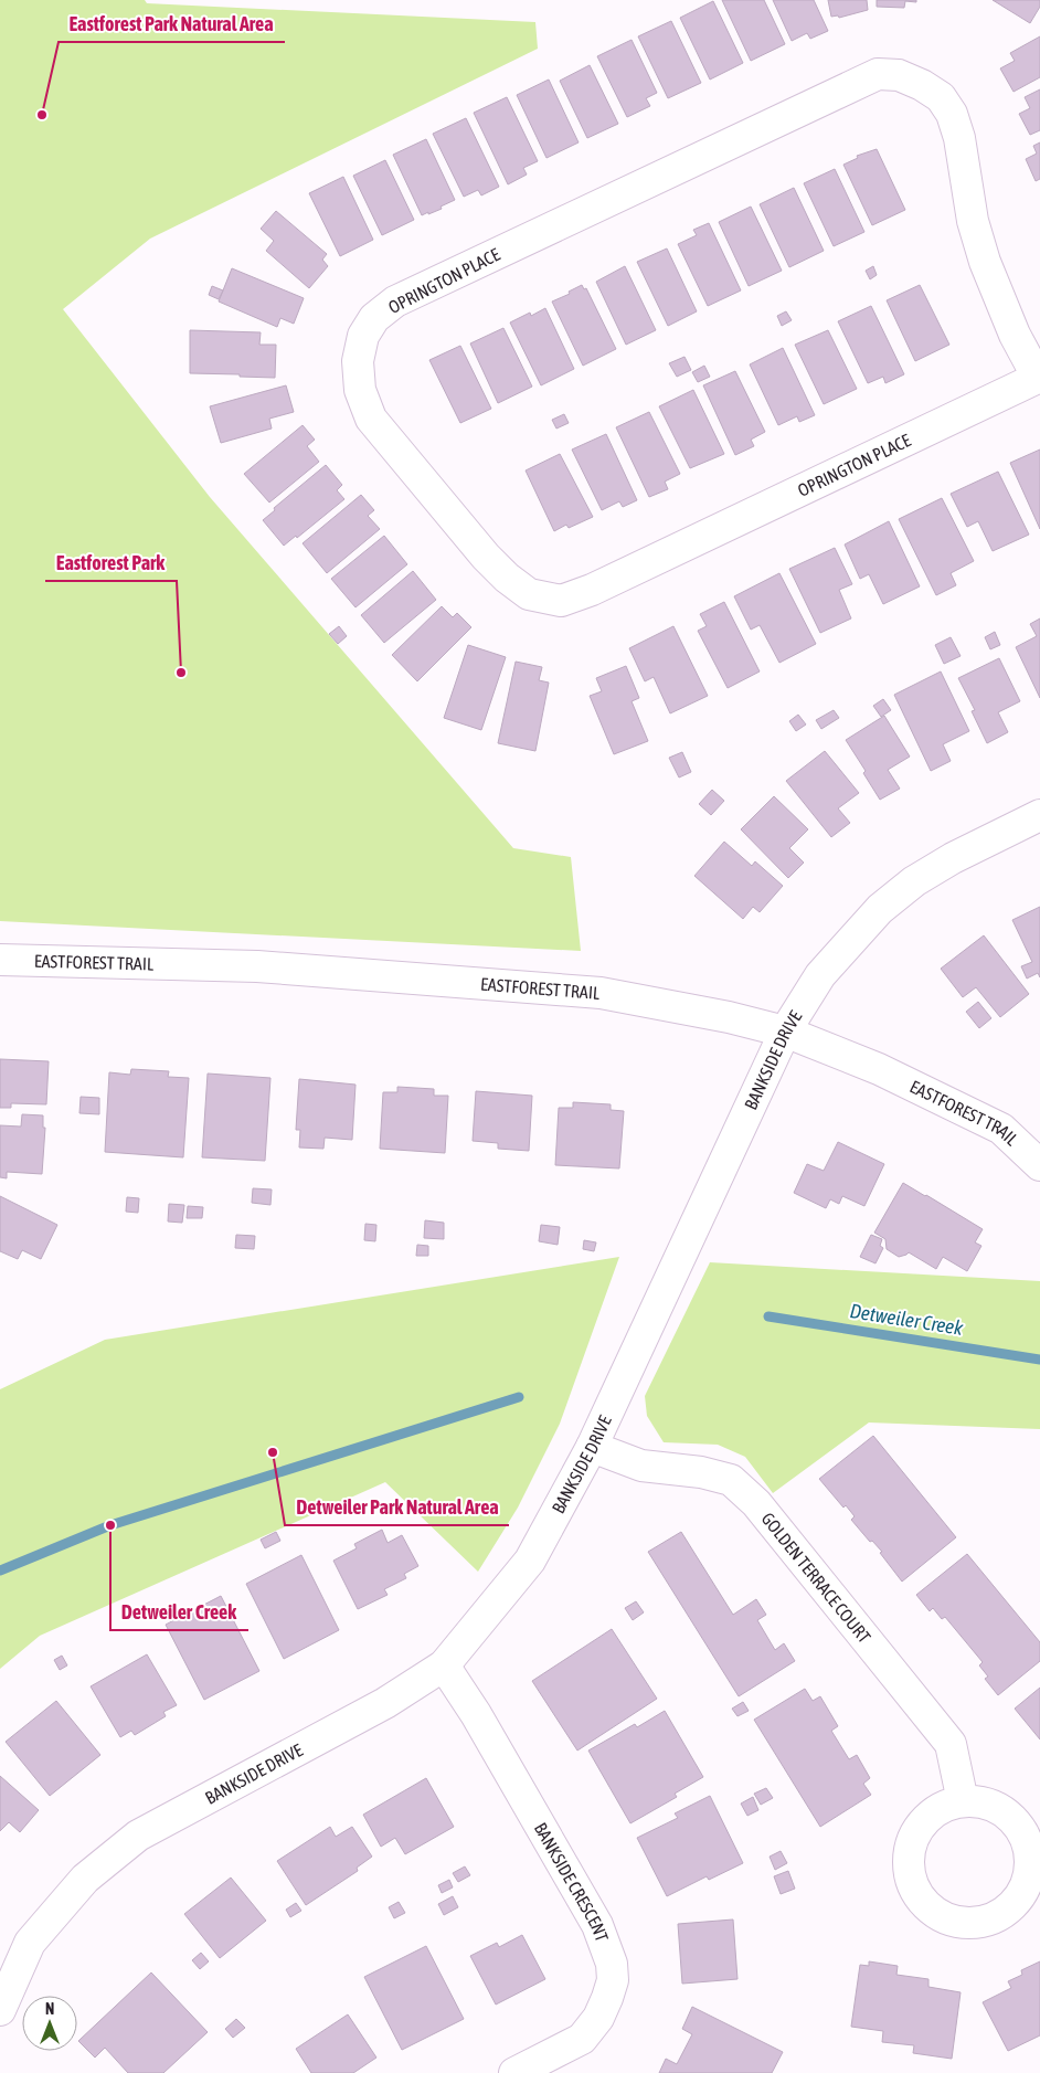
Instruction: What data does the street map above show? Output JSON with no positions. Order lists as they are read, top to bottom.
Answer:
{
  "streets": {
    "street": [
      "OPRINGTON PLACE",
      "EASTFOREST TRAIL",
      "BANKSIDE DRIVE",
      "GOLDEN TERRACE COURT",
      "BANKSIDE CRESCENT"
    ]
  },
  "crossings": [
    ["EASTFOREST TRAIL", "BANKSIDE DRIVE"],
    ["BANKSIDE DRIVE", "GOLDEN TERRACE COURT"],
    ["BANKSIDE DRIVE", "BANKSIDE CRESCENT"]
  ],
  "water": ["Detweiler Creek"],
  "places": [
    "Eastforest Park Natural Area",
    "Eastforest Park",
    "Detweiler Park Natural Area",
    "Detweiler Creek"
  ],
  "north": "top"
}
